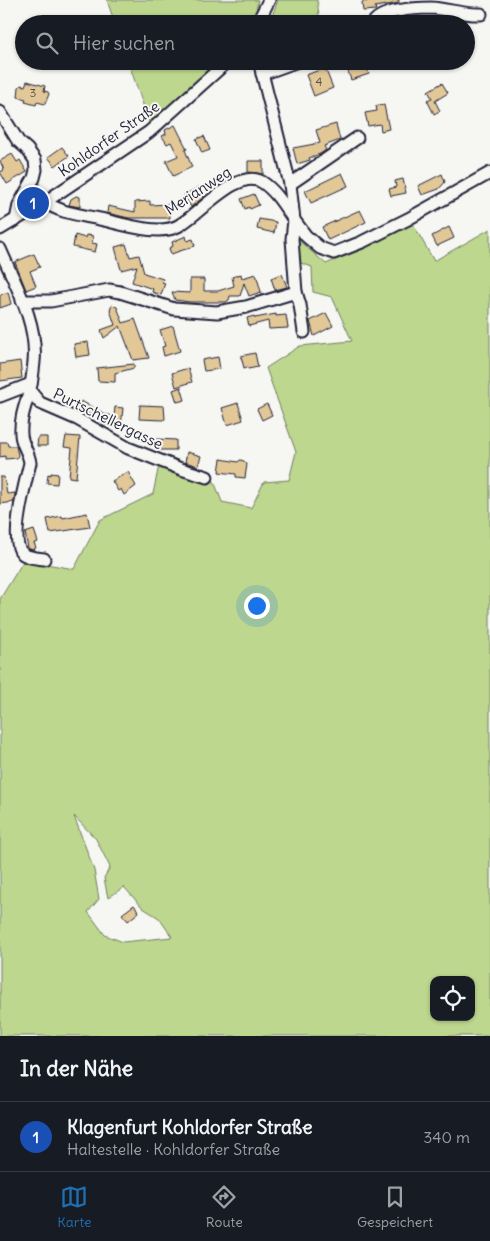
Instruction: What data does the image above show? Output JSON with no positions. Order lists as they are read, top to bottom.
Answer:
{
  "streets": {
    "street": ["Kohldorfer Straße", "Merianweg", "Purtschellergasse"]
  },
  "crossings": [
    ["Kohldorfer Straße", "Merianweg"]
  ],
  "house_numbers": ["4", "3"],
  "page": {
    "search": "Hier suchen",
    "pins": "1",
    "heading": "In der Nähe",
    "list": [
      {
        "mark": "1",
        "name": "Klagenfurt Kohldorfer Straße",
        "note": "Haltestelle · Kohldorfer Straße",
        "value": "340 m"
      }
    ],
    "nav": ["Karte", "Route", "Gespeichert"]
  }
}
